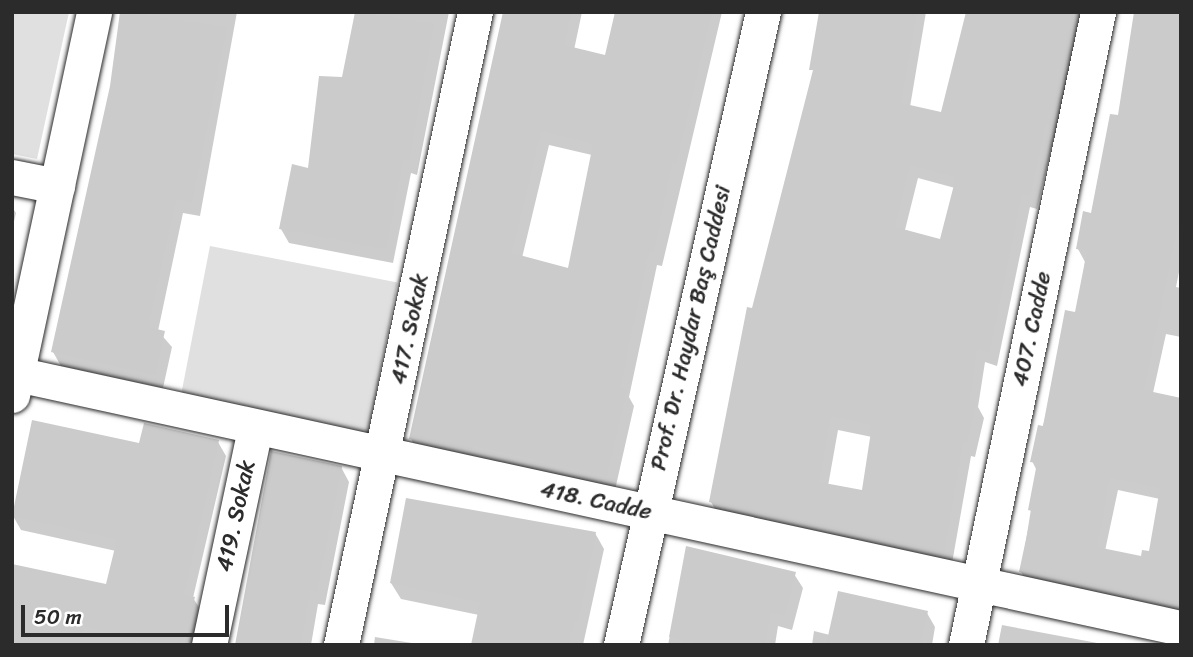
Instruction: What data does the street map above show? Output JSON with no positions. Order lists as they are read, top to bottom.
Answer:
{
  "streets": {
    "street": [
      "Prof. Dr. Haydar Baş Caddesi",
      "417. Sokak",
      "407. Cadde",
      "418. Cadde",
      "419. Sokak"
    ]
  },
  "crossings": [
    ["Prof. Dr. Haydar Baş Caddesi", "418. Cadde"],
    ["417. Sokak", "418. Cadde"],
    ["407. Cadde", "418. Cadde"],
    ["418. Cadde", "419. Sokak"]
  ],
  "scale_bar": "50 m"
}
